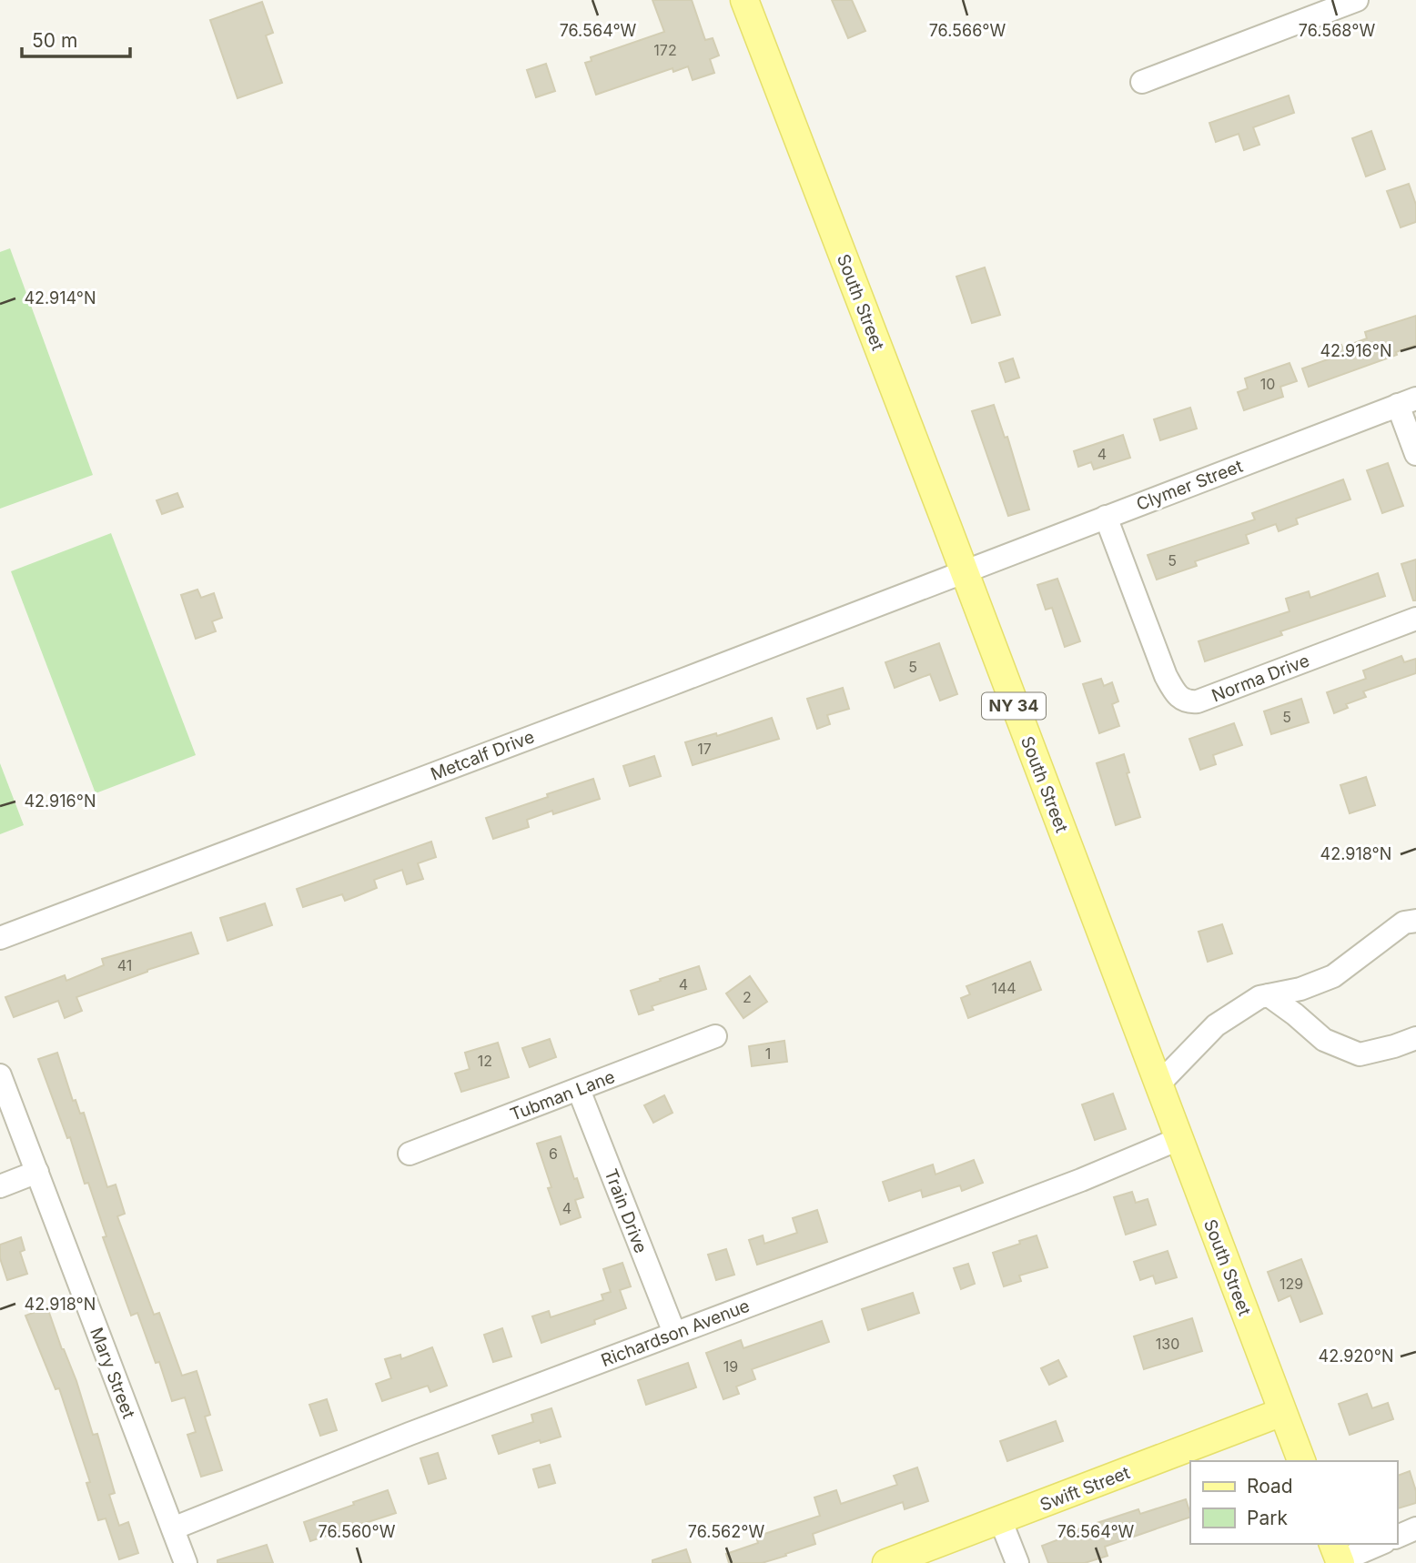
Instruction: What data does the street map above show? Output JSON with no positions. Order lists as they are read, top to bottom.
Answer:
{
  "streets": {
    "main road": ["South Street", "NY 34", "Swift Street"],
    "street": [
      "Clymer Street",
      "Norma Drive",
      "Metcalf Drive",
      "Tubman Lane",
      "Train Drive",
      "Richardson Avenue",
      "Mary Street"
    ]
  },
  "crossings": [
    ["South Street", "Clymer Street"],
    ["South Street", "Metcalf Drive"],
    ["South Street", "Richardson Avenue"],
    ["South Street", "Swift Street"],
    ["Clymer Street", "Norma Drive"],
    ["Clymer Street", "Metcalf Drive"],
    ["Tubman Lane", "Train Drive"],
    ["Train Drive", "Richardson Avenue"],
    ["Richardson Avenue", "Mary Street"]
  ],
  "house_numbers": [
    "172",
    "10",
    "4",
    "5",
    "5",
    "5",
    "17",
    "41",
    "4",
    "144",
    "2",
    "1",
    "12",
    "6",
    "4",
    "129",
    "130",
    "19"
  ],
  "legend": ["Road", "Park"],
  "scale_bar": "50 m",
  "coordinates": [
    "76.564°W",
    "76.566°W",
    "76.568°W",
    "42.914°N",
    "42.916°N",
    "42.918°N",
    "42.920°N",
    "76.562°W",
    "76.560°W"
  ]
}
